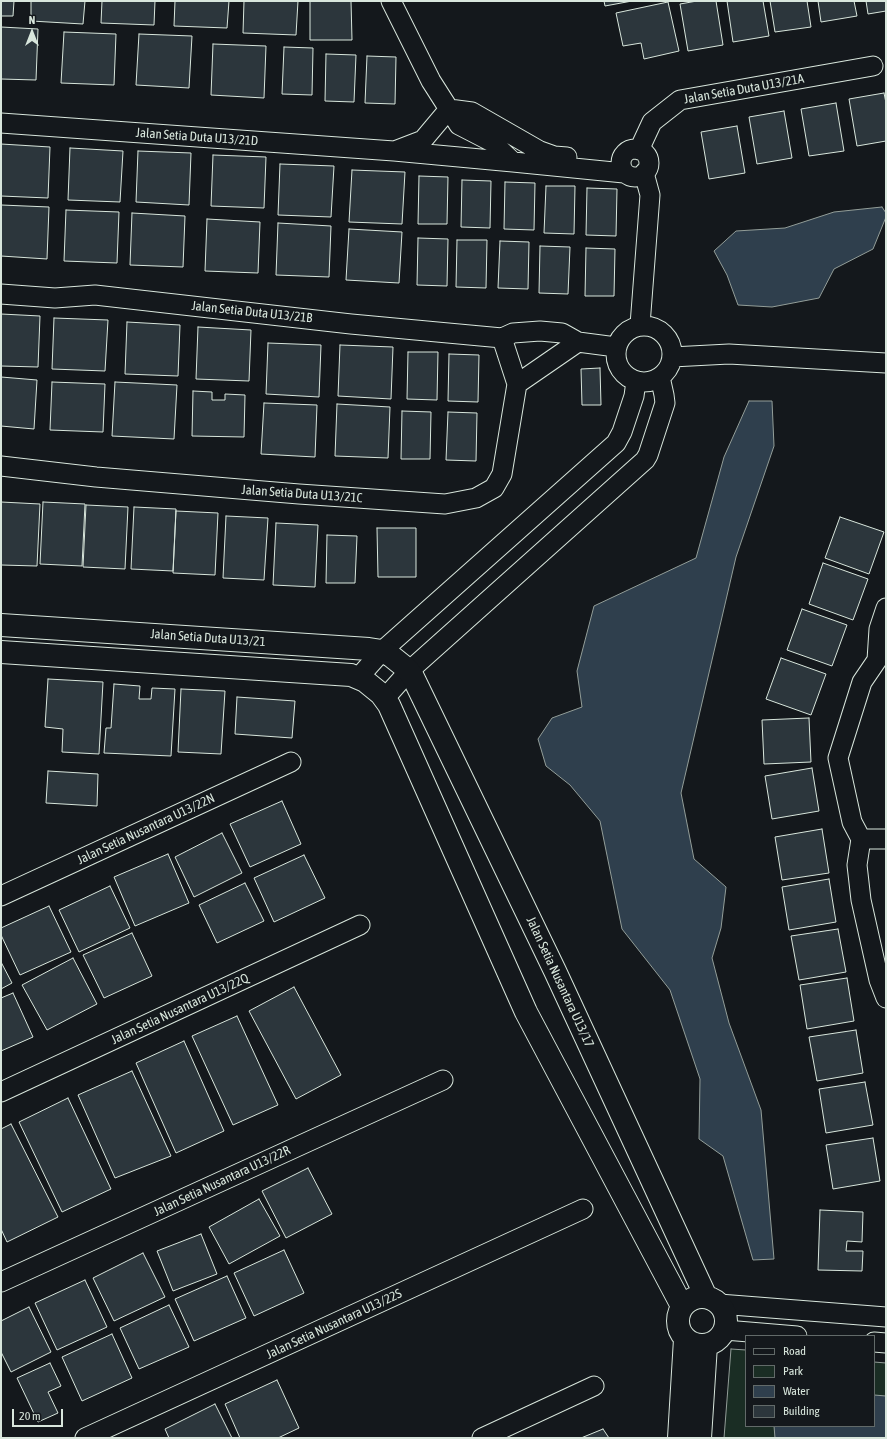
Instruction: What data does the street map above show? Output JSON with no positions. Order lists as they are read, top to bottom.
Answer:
{
  "streets": {
    "main road": ["Jalan Setia Duta U13/21", "Jalan Setia Nusantara U13/17"],
    "street": [
      "Jalan Setia Duta U13/21A",
      "Jalan Setia Duta U13/21D",
      "Jalan Setia Duta U13/21B",
      "Jalan Setia Duta U13/21C",
      "Jalan Setia Nusantara U13/22N",
      "Jalan Setia Nusantara U13/22Q",
      "Jalan Setia Nusantara U13/22R",
      "Jalan Setia Nusantara U13/22S"
    ]
  },
  "crossings": [
    ["Jalan Setia Duta U13/21A", "Jalan Setia Duta U13/21D"],
    ["Jalan Setia Duta U13/21", "Jalan Setia Nusantara U13/17"]
  ],
  "legend": [
    "Road",
    "Park",
    "Water",
    "Building"
  ],
  "scale_bar": "20 m",
  "north": "top"
}
